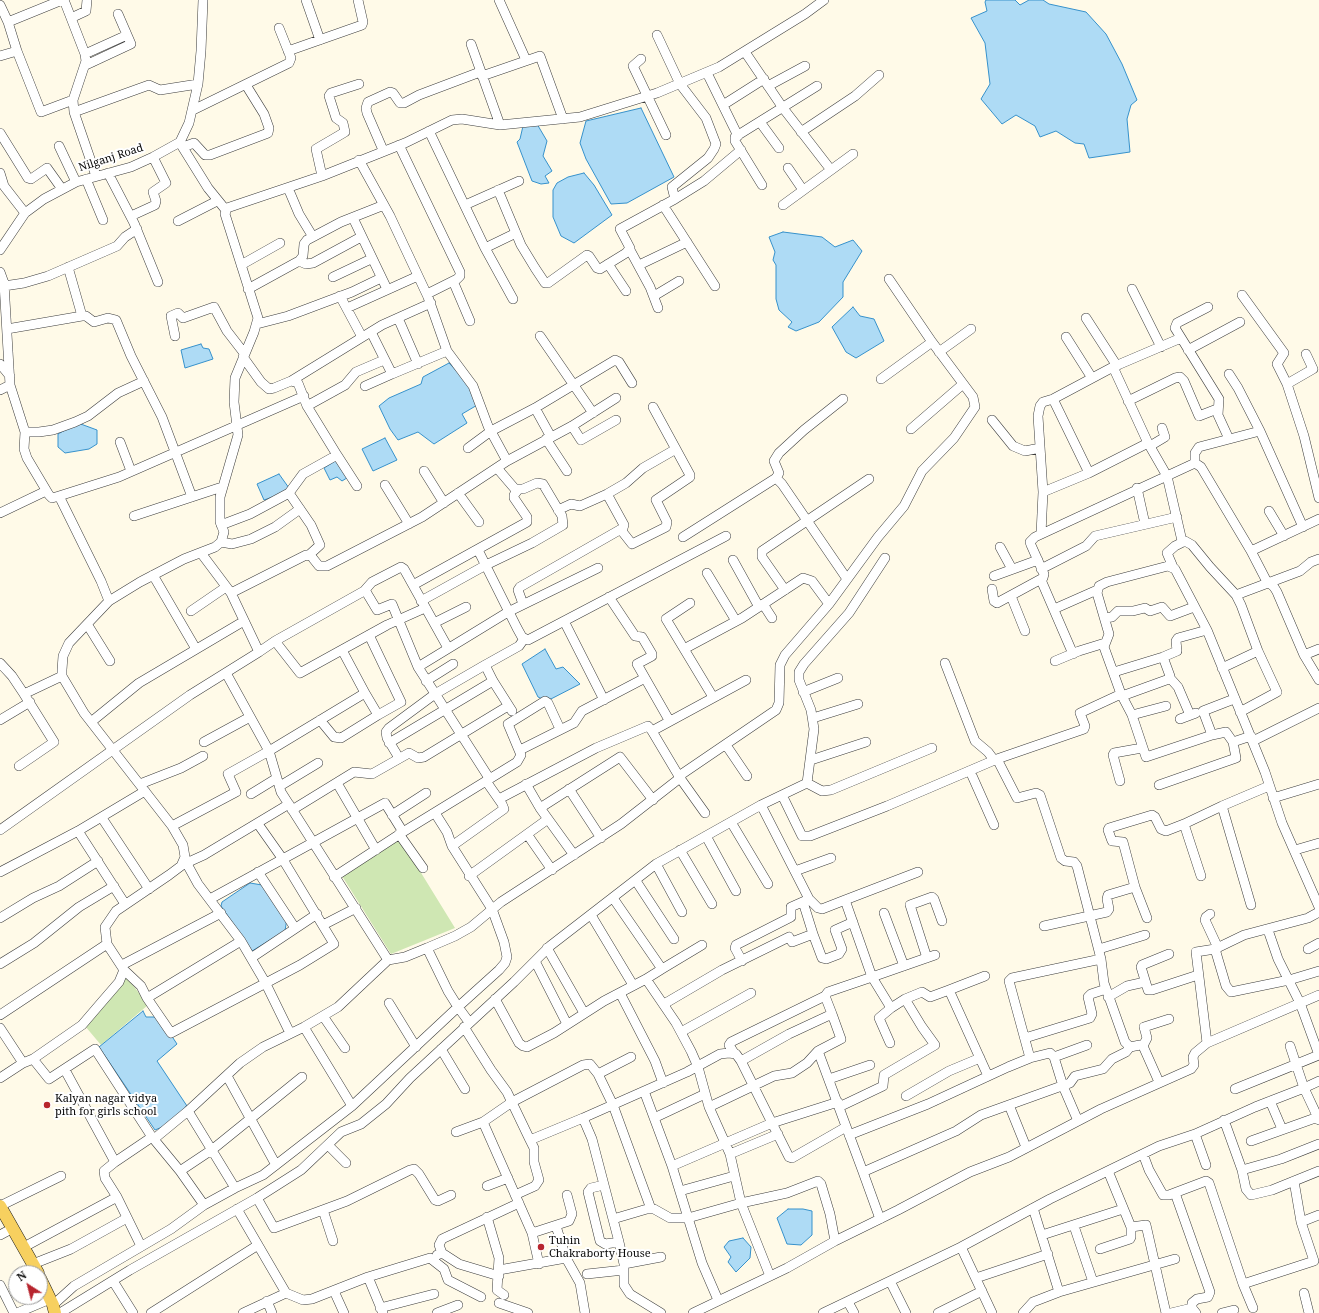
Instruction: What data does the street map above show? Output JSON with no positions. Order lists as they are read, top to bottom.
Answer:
{
  "streets": {
    "street": ["Nilganj Road"]
  },
  "places": ["Kalyan nagar vidya pith for girls school", "Tuhin Chakraborty House"],
  "north": "top left"
}
